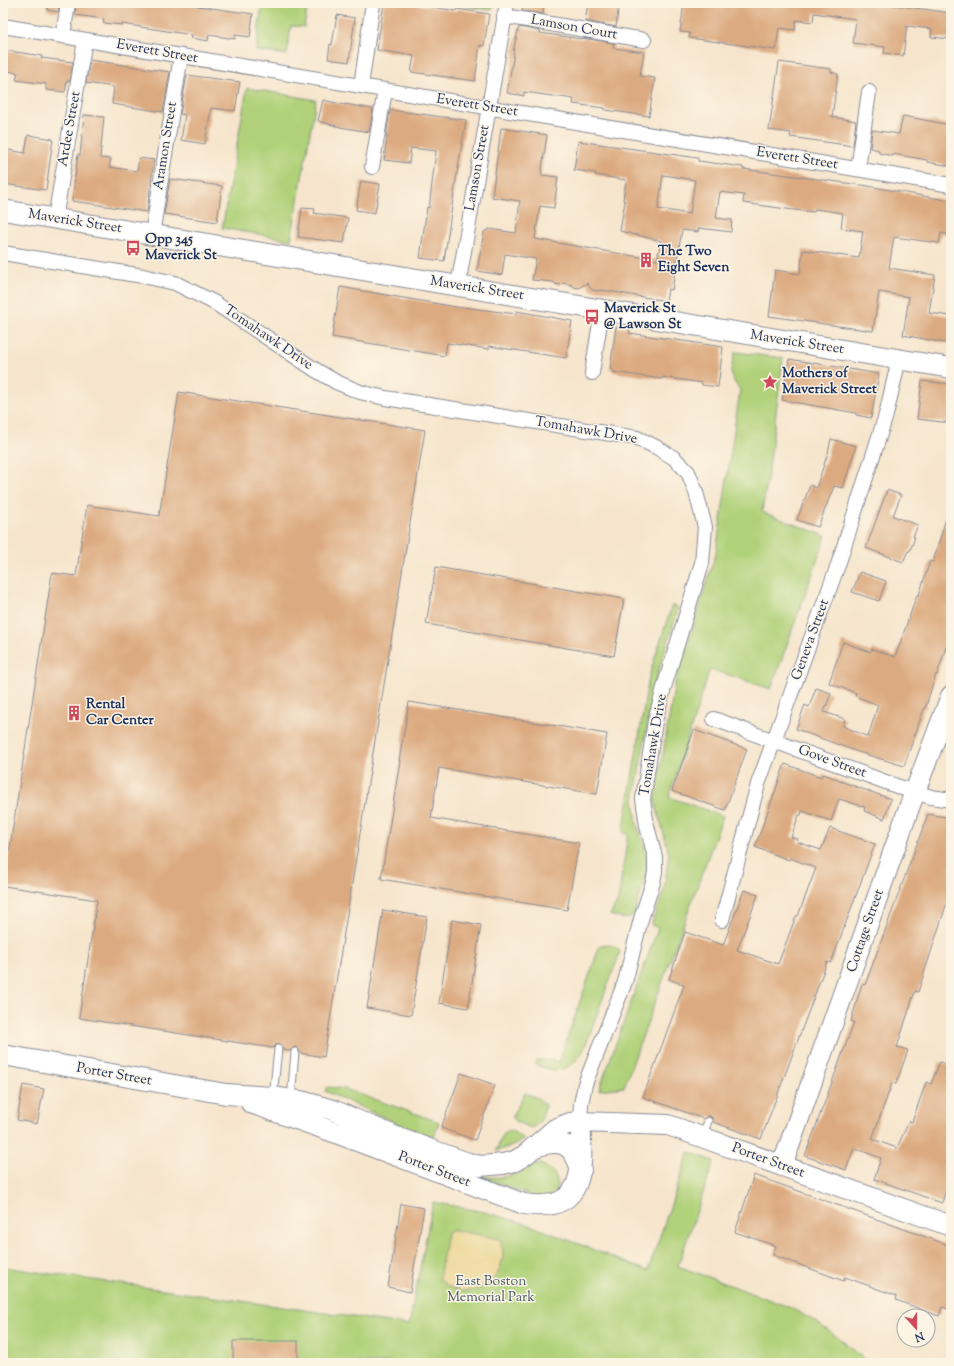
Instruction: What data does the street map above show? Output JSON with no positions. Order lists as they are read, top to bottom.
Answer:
{
  "streets": {
    "main road": ["Maverick Street", "Cottage Street", "Porter Street"],
    "street": [
      "Lamson Court",
      "Everett Street",
      "Ardee Street",
      "Aramon Street",
      "Lamson Street",
      "Tomahawk Drive",
      "Geneva Street",
      "Gove Street"
    ]
  },
  "crossings": [
    ["Lamson Court", "Lamson Street"],
    ["Everett Street", "Ardee Street"],
    ["Everett Street", "Aramon Street"],
    ["Everett Street", "Lamson Street"],
    ["Ardee Street", "Maverick Street"],
    ["Aramon Street", "Maverick Street"],
    ["Lamson Street", "Maverick Street"],
    ["Maverick Street", "Geneva Street"],
    ["Tomahawk Drive", "Porter Street"],
    ["Geneva Street", "Gove Street"],
    ["Gove Street", "Cottage Street"],
    ["Cottage Street", "Porter Street"]
  ],
  "parks": ["East Boston Memorial Park"],
  "places": {
    "bus stop": ["Opp 345 Maverick St", "Maverick St @ Lawson St"],
    "building": ["The Two Eight Seven", "Rental Car Center"],
    "place": ["Mothers of Maverick Street"]
  },
  "north": "bottom"
}
